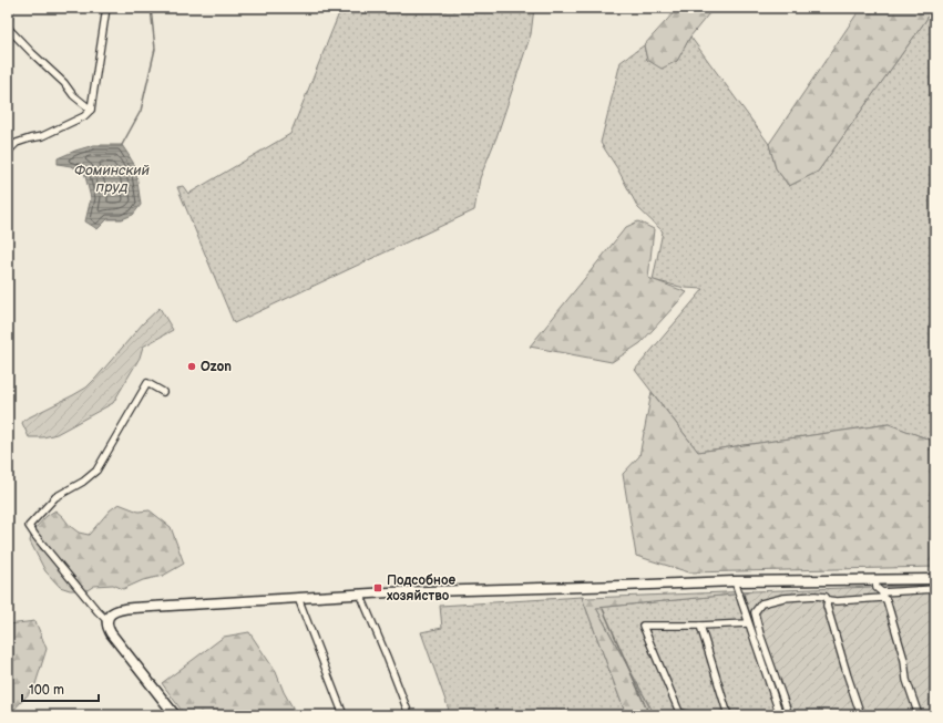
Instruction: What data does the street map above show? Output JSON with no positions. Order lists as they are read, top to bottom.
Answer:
{
  "water": ["Фоминский пруд"],
  "places": {
    "other": ["Ozon"],
    "transit": ["Подсобное хозяйство"]
  },
  "scale_bar": "100 m"
}
